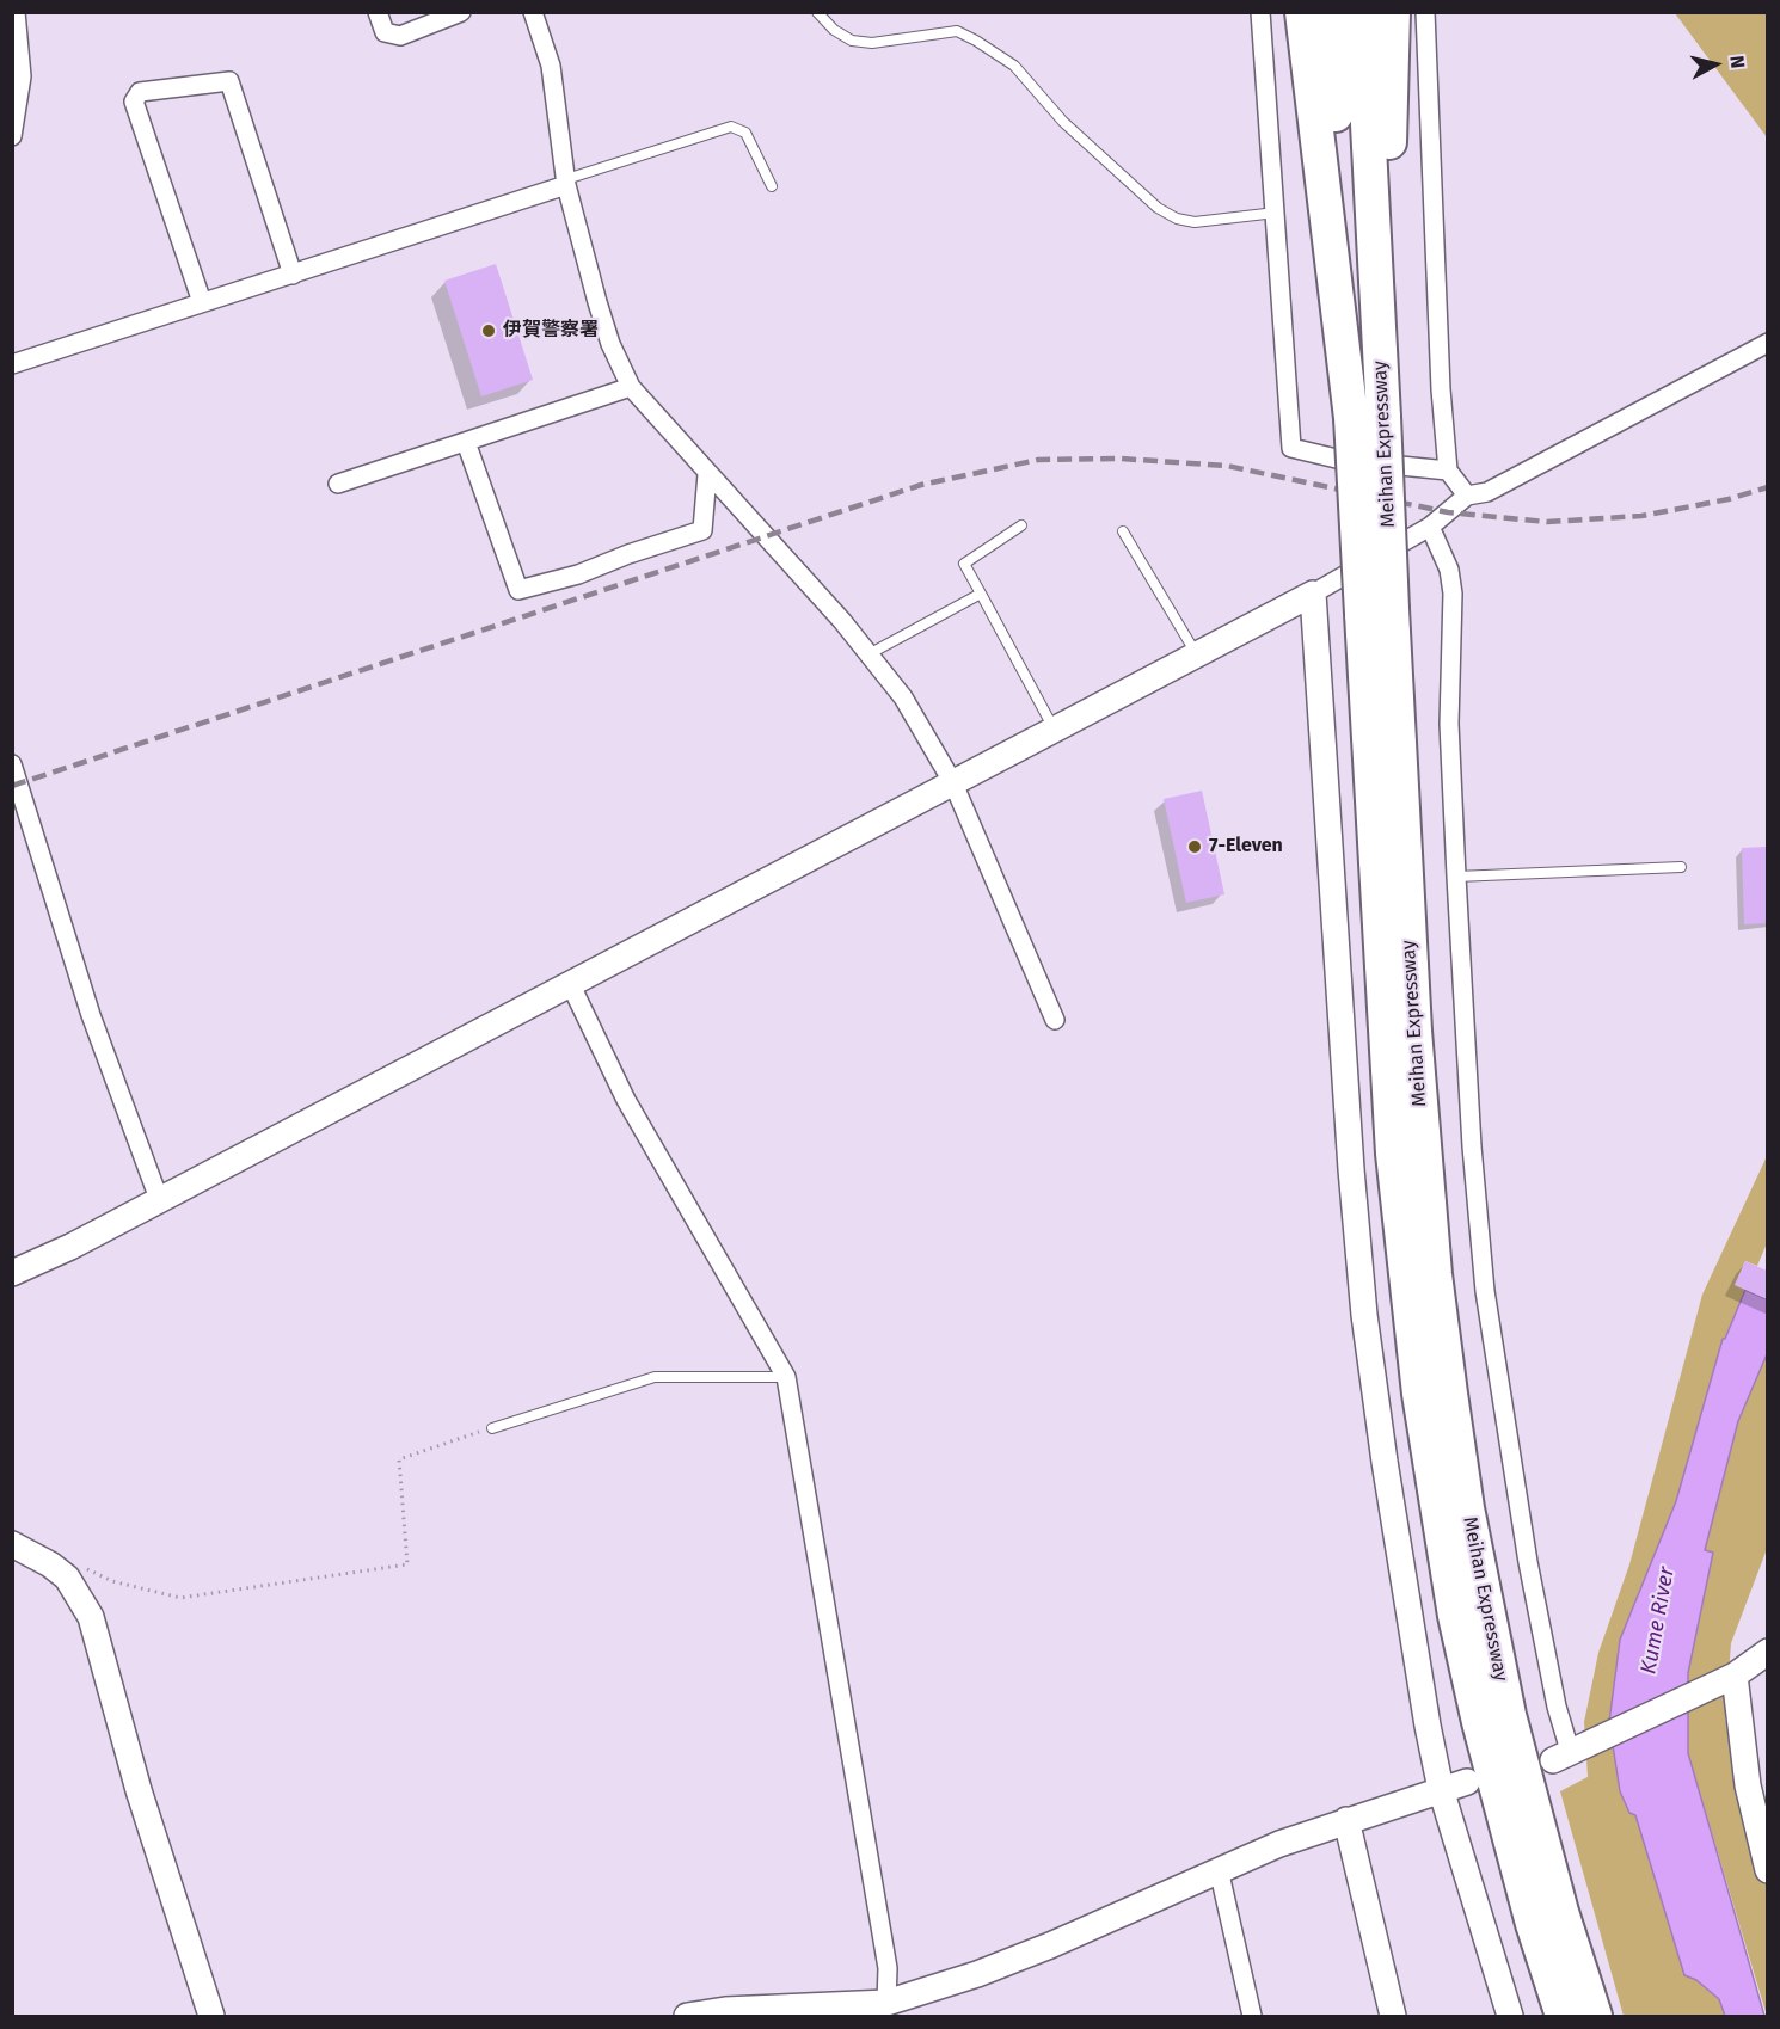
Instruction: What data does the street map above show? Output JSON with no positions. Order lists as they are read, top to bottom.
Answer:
{
  "streets": {
    "highway": ["Meihan Expressway"]
  },
  "water": ["Kume River"],
  "places": ["伊賀警察署", "7-Eleven"],
  "north": "right"
}
